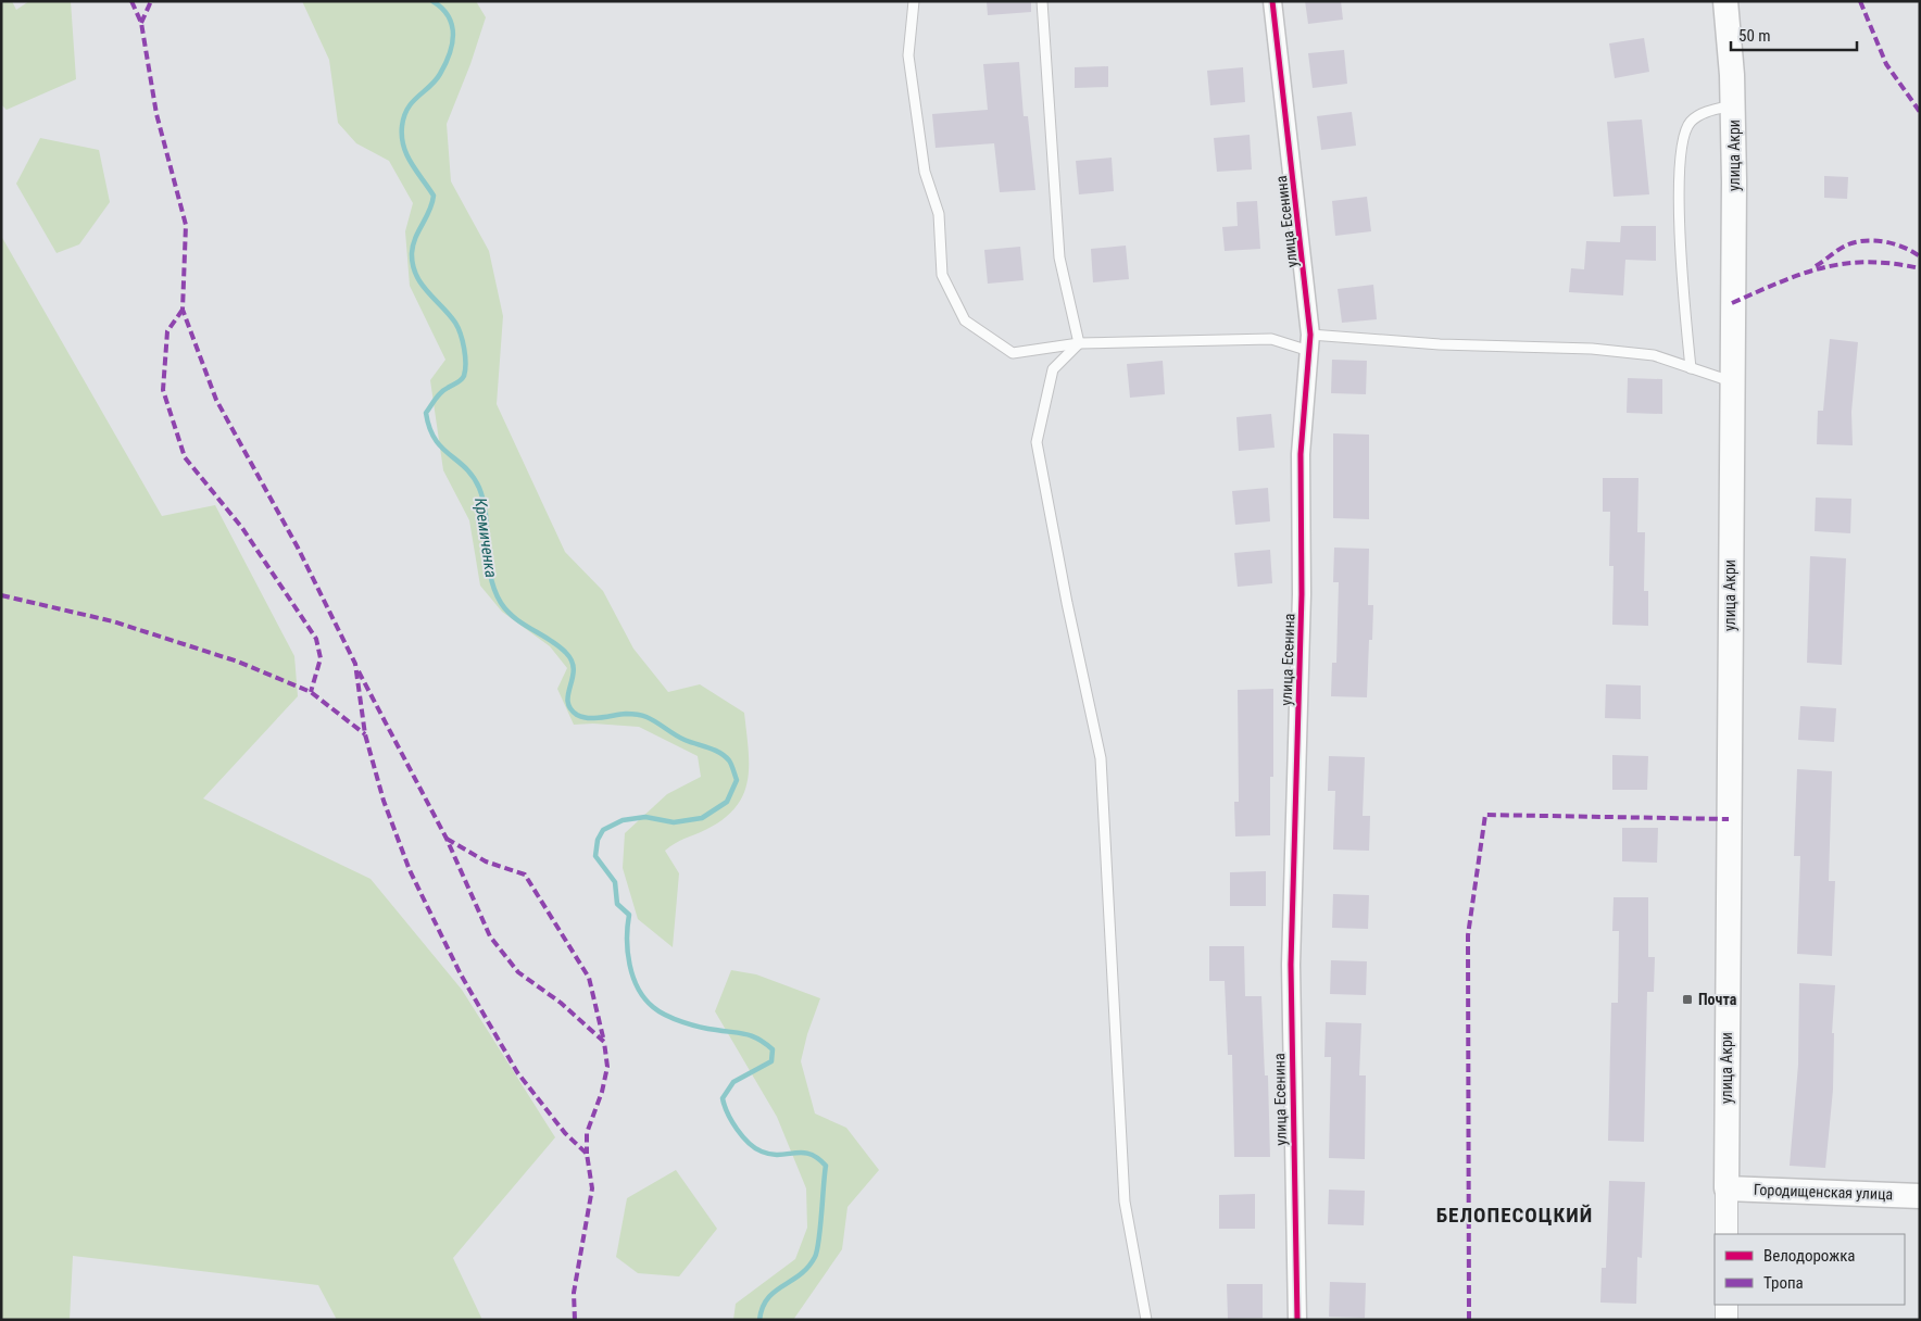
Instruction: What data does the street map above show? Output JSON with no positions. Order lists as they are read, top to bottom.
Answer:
{
  "streets": {
    "main road": ["улица Акри", "Городищенская улица"],
    "street": ["улица Есенина"]
  },
  "crossings": [
    ["улица Акри", "Городищенская улица"]
  ],
  "districts": ["БЕЛОПЕСОЦКИЙ"],
  "water": ["Кремиченка"],
  "places": {
    "transit": ["Почта"]
  },
  "legend": ["Велодорожка", "Тропа"],
  "scale_bar": "50 m"
}
